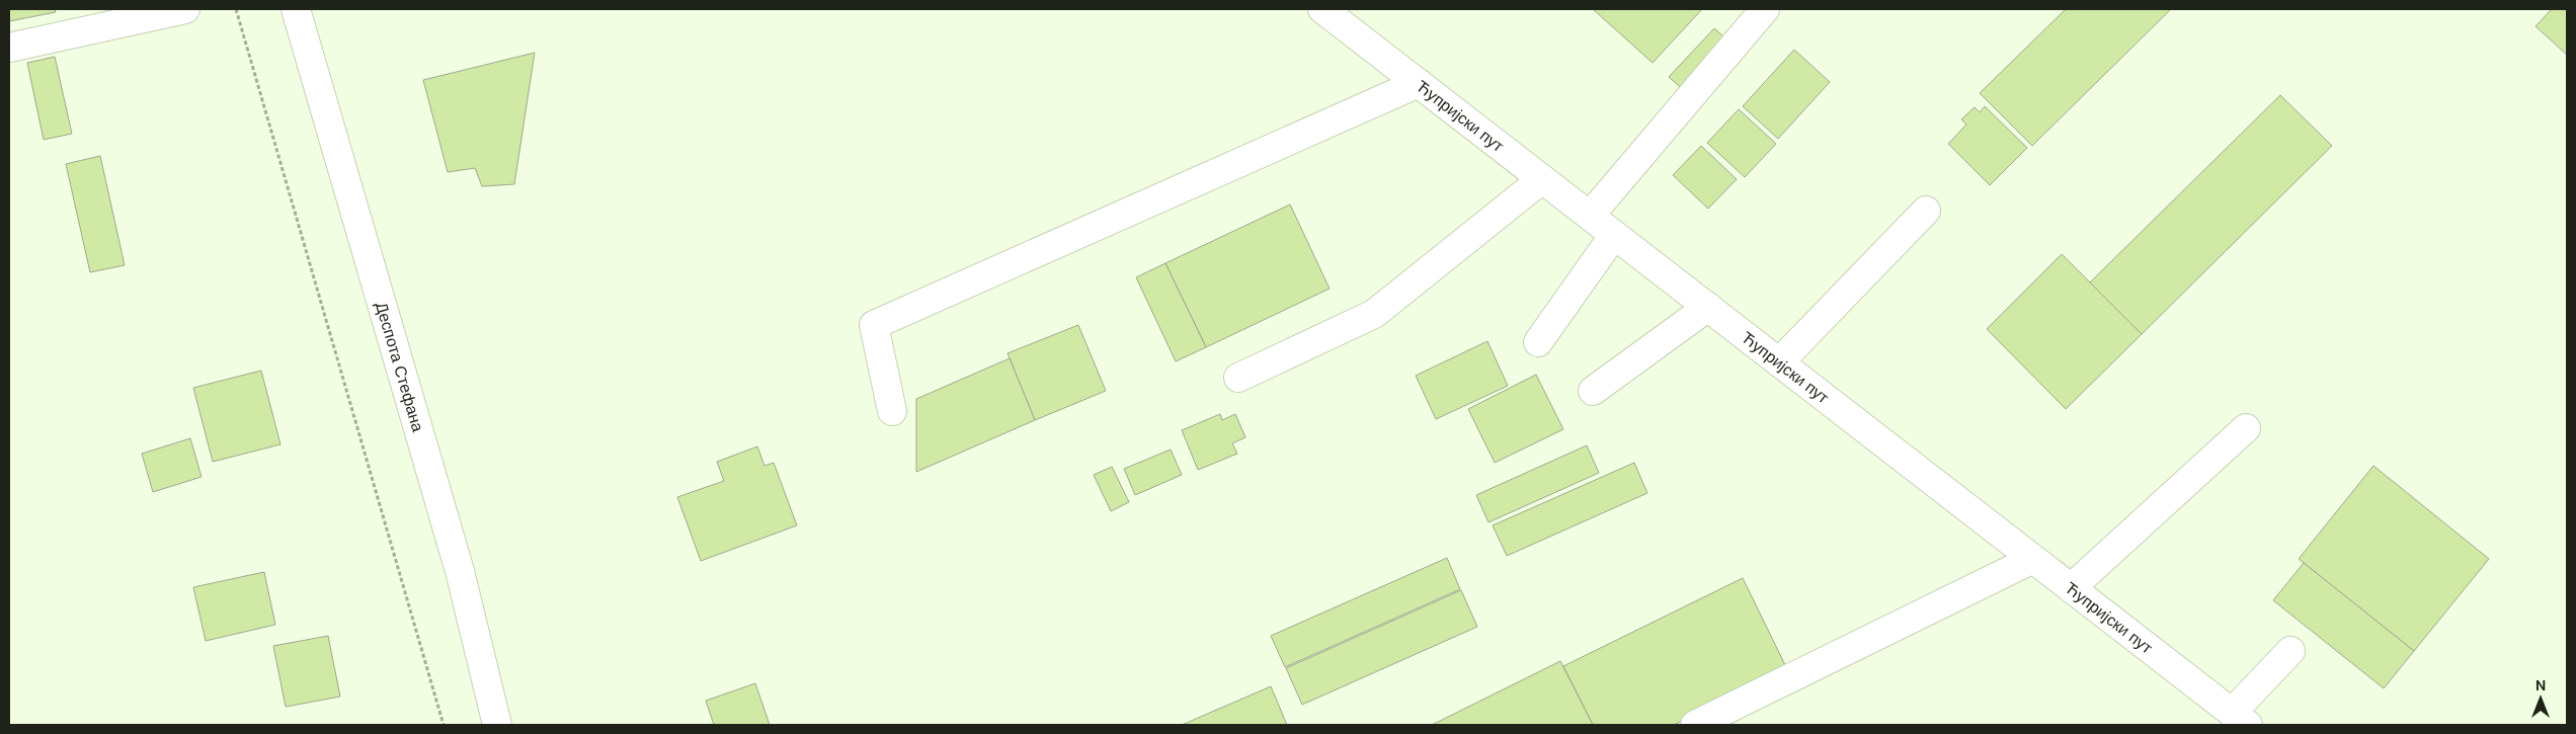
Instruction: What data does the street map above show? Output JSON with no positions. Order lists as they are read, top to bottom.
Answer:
{
  "streets": {
    "main road": ["Ћупријски пут", "Деспота Стефана"]
  },
  "north": "top"
}
